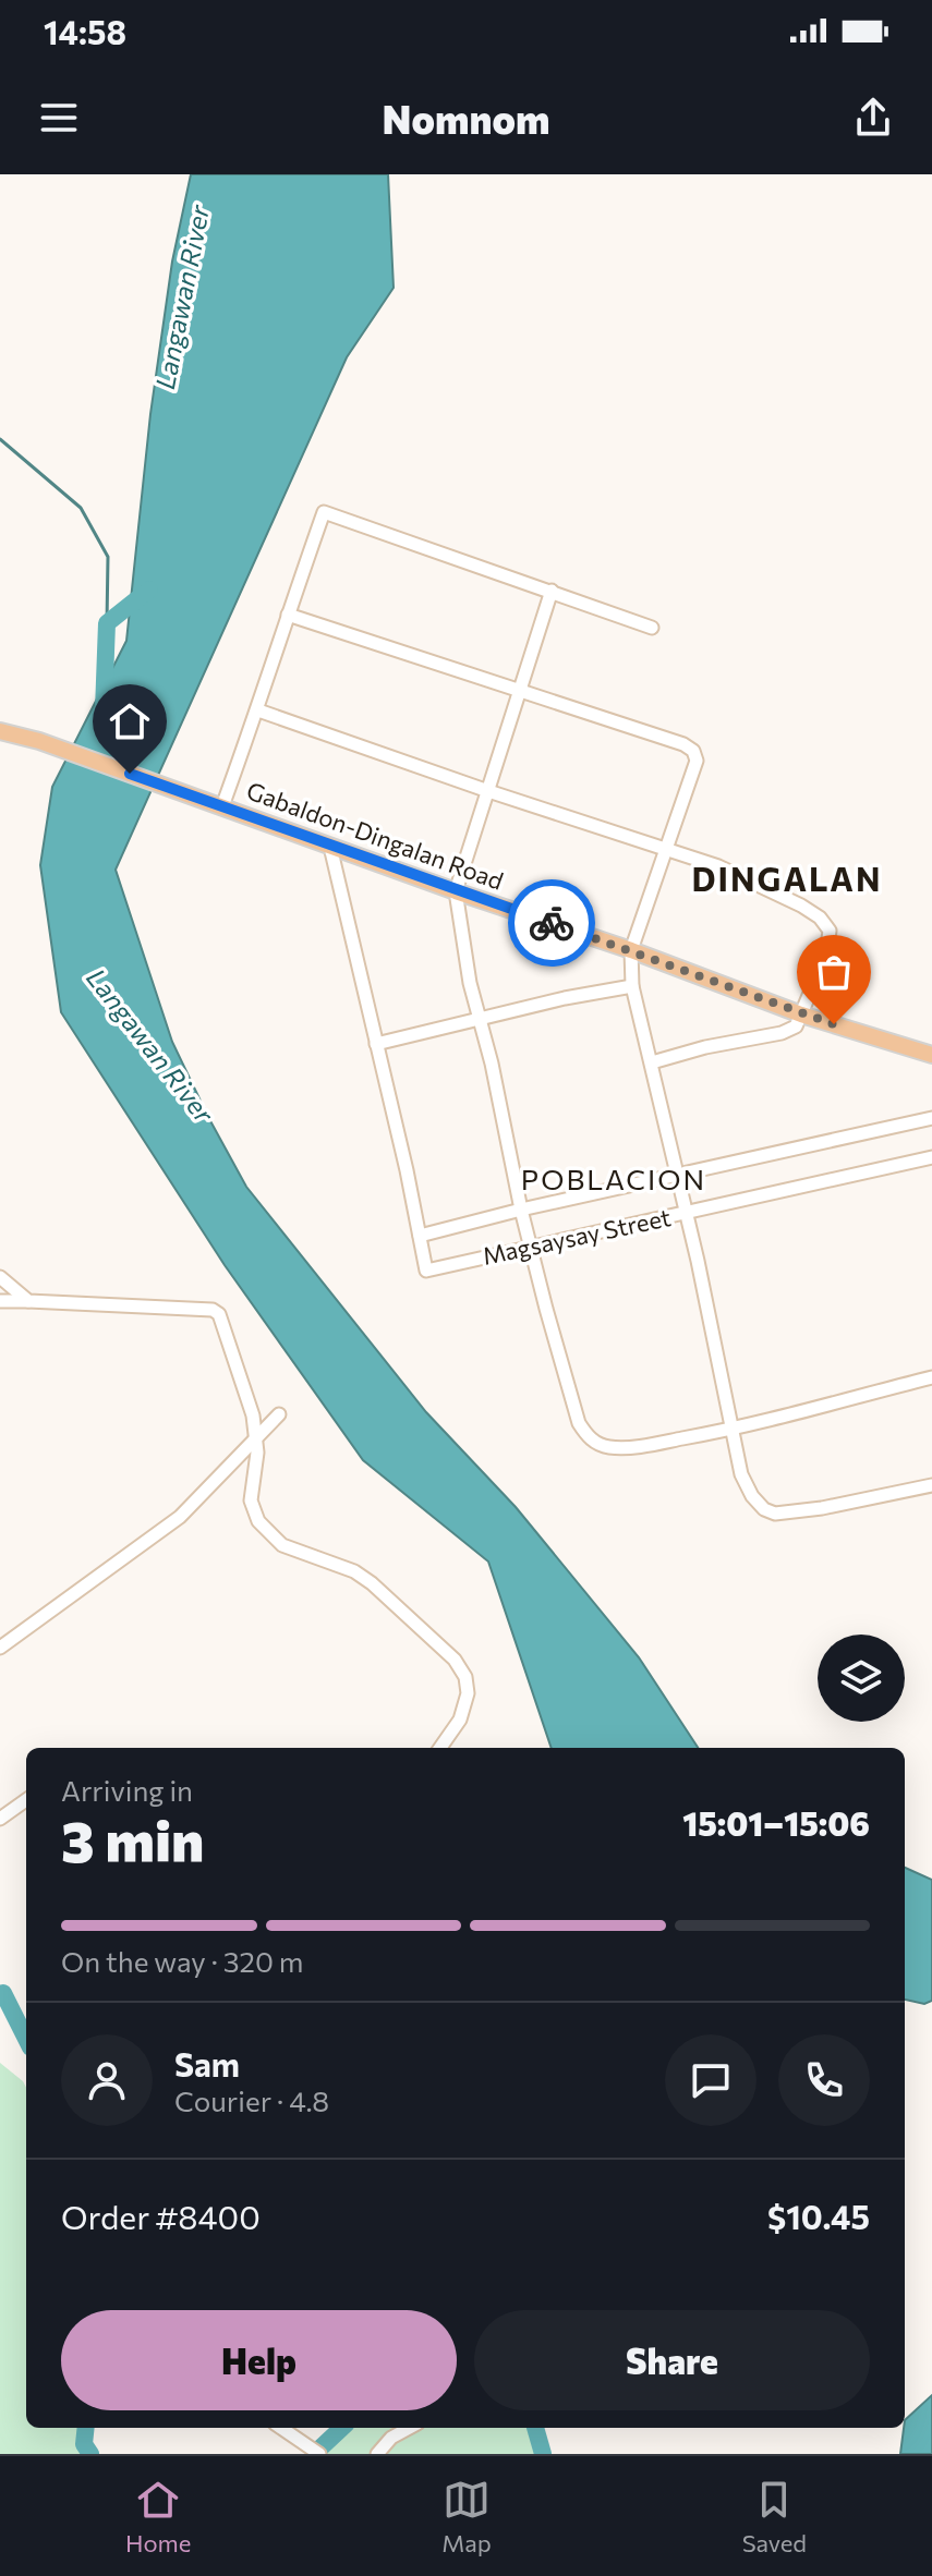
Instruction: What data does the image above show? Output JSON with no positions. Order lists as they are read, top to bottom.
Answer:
{
  "streets": {
    "main road": ["Gabaldon-Dingalan Road"],
    "street": ["Magsaysay Street"]
  },
  "districts": ["DINGALAN", "POBLACION"],
  "water": ["Langawan River"],
  "page": {
    "status": "14:58",
    "header": "Nomnom",
    "heading": ["3 min", "Arriving in", "15:01–15:06"],
    "panel": [
      "Sam",
      "Courier · 4.8",
      "Order #8400",
      "$10.45"
    ],
    "bar": "On the way · 320 m",
    "buttons": ["Help", "Share"],
    "tabs": ["Home", "Map", "Saved"]
  }
}
